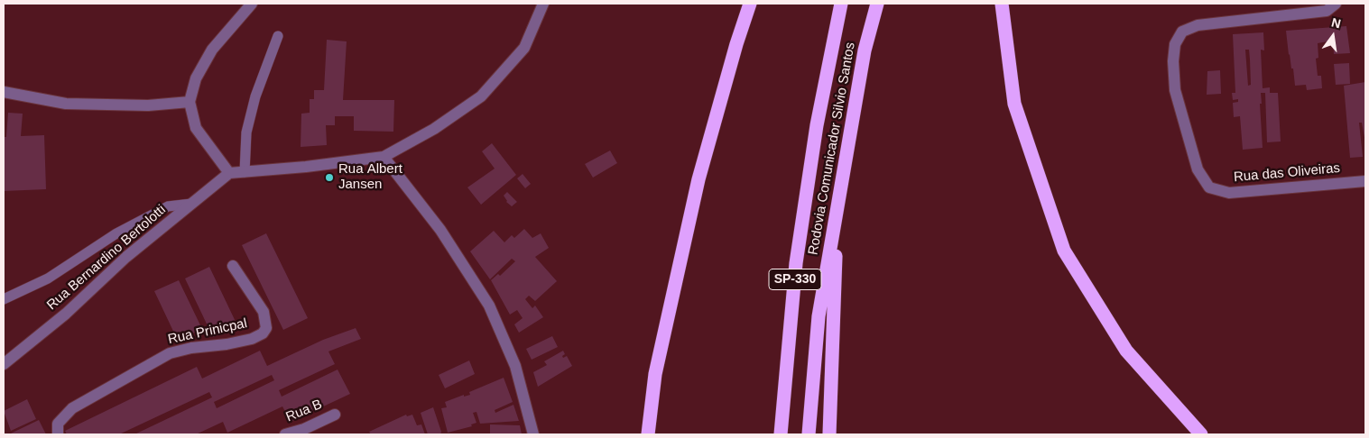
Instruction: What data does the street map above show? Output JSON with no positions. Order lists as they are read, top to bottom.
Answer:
{
  "streets": {
    "highway": ["Rodovia Comunicador Silvio Santos", "SP-330"],
    "street": [
      "Rua das Oliveiras",
      "Rua Bernardino Bertolotti",
      "Rua Prinicpal",
      "Rua B"
    ]
  },
  "places": ["Rua Albert Jansen"],
  "north": "top"
}
